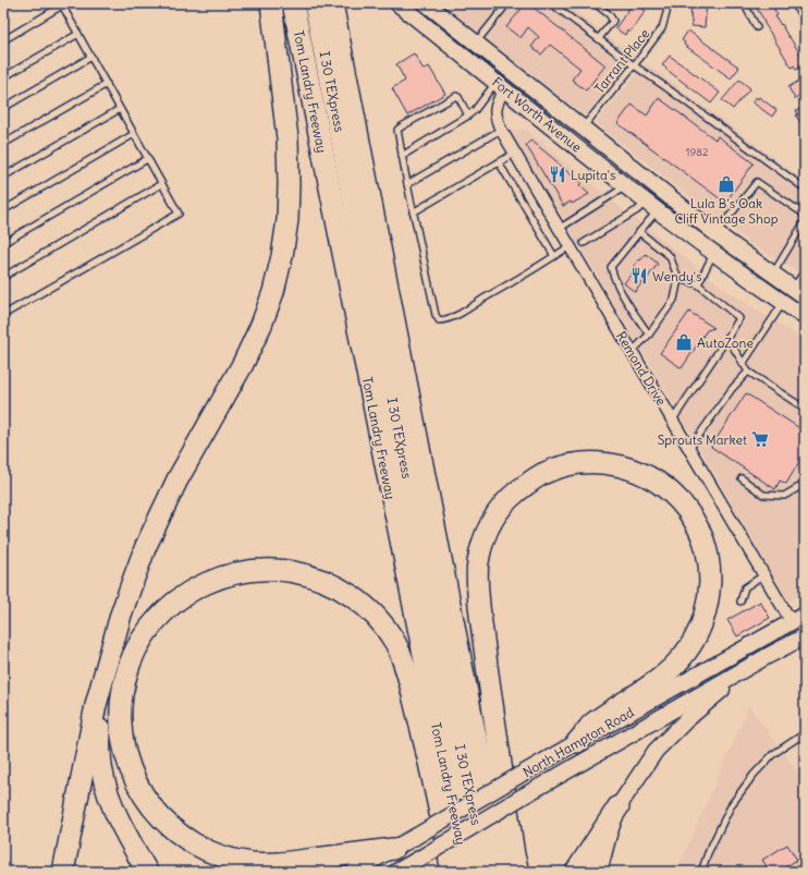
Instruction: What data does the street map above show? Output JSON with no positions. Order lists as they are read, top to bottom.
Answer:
{
  "streets": {
    "highway": ["Tom Landry Freeway", "I 30 TEXpress"],
    "main road": ["Fort Worth Avenue", "Remond Drive", "North Hampton Road"],
    "lane": ["Tarrant Place"]
  },
  "crossings": [
    ["Tarrant Place", "Fort Worth Avenue"],
    ["Fort Worth Avenue", "Remond Drive"],
    ["Remond Drive", "North Hampton Road"]
  ],
  "places": {
    "restaurant": ["Lupita's", "Wendy's"],
    "shop": ["Lula B's Oak Cliff Vintage Shop", "AutoZone"],
    "supermarket": ["Sprouts Market"]
  },
  "house_numbers": ["1982"]
}
